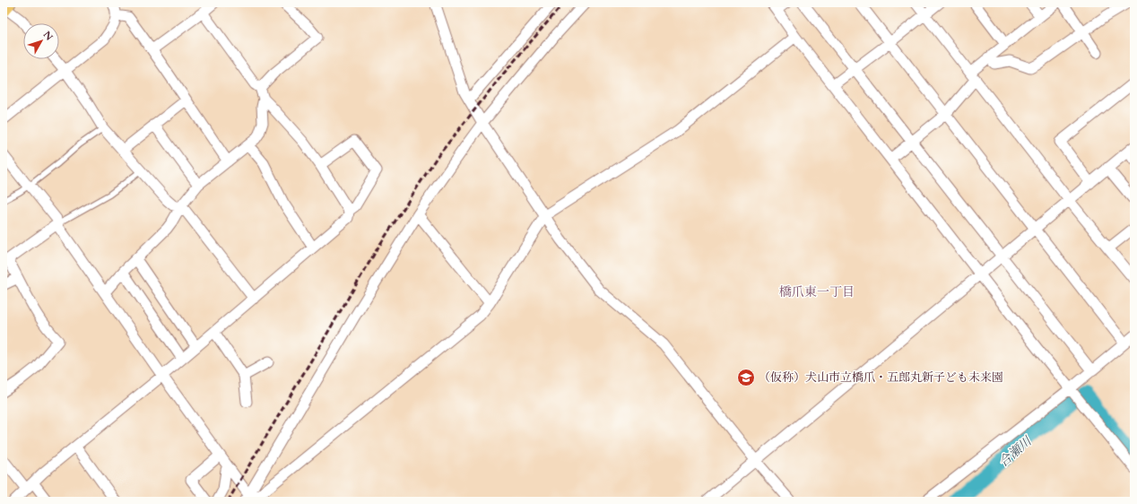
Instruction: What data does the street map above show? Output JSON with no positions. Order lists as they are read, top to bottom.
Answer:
{
  "districts": ["橋爪東一丁目"],
  "water": ["合瀬川"],
  "places": {
    "school or university": ["（仮称）犬山市立橋爪・五郎丸新子ども未来園"]
  },
  "north": "top right"
}
